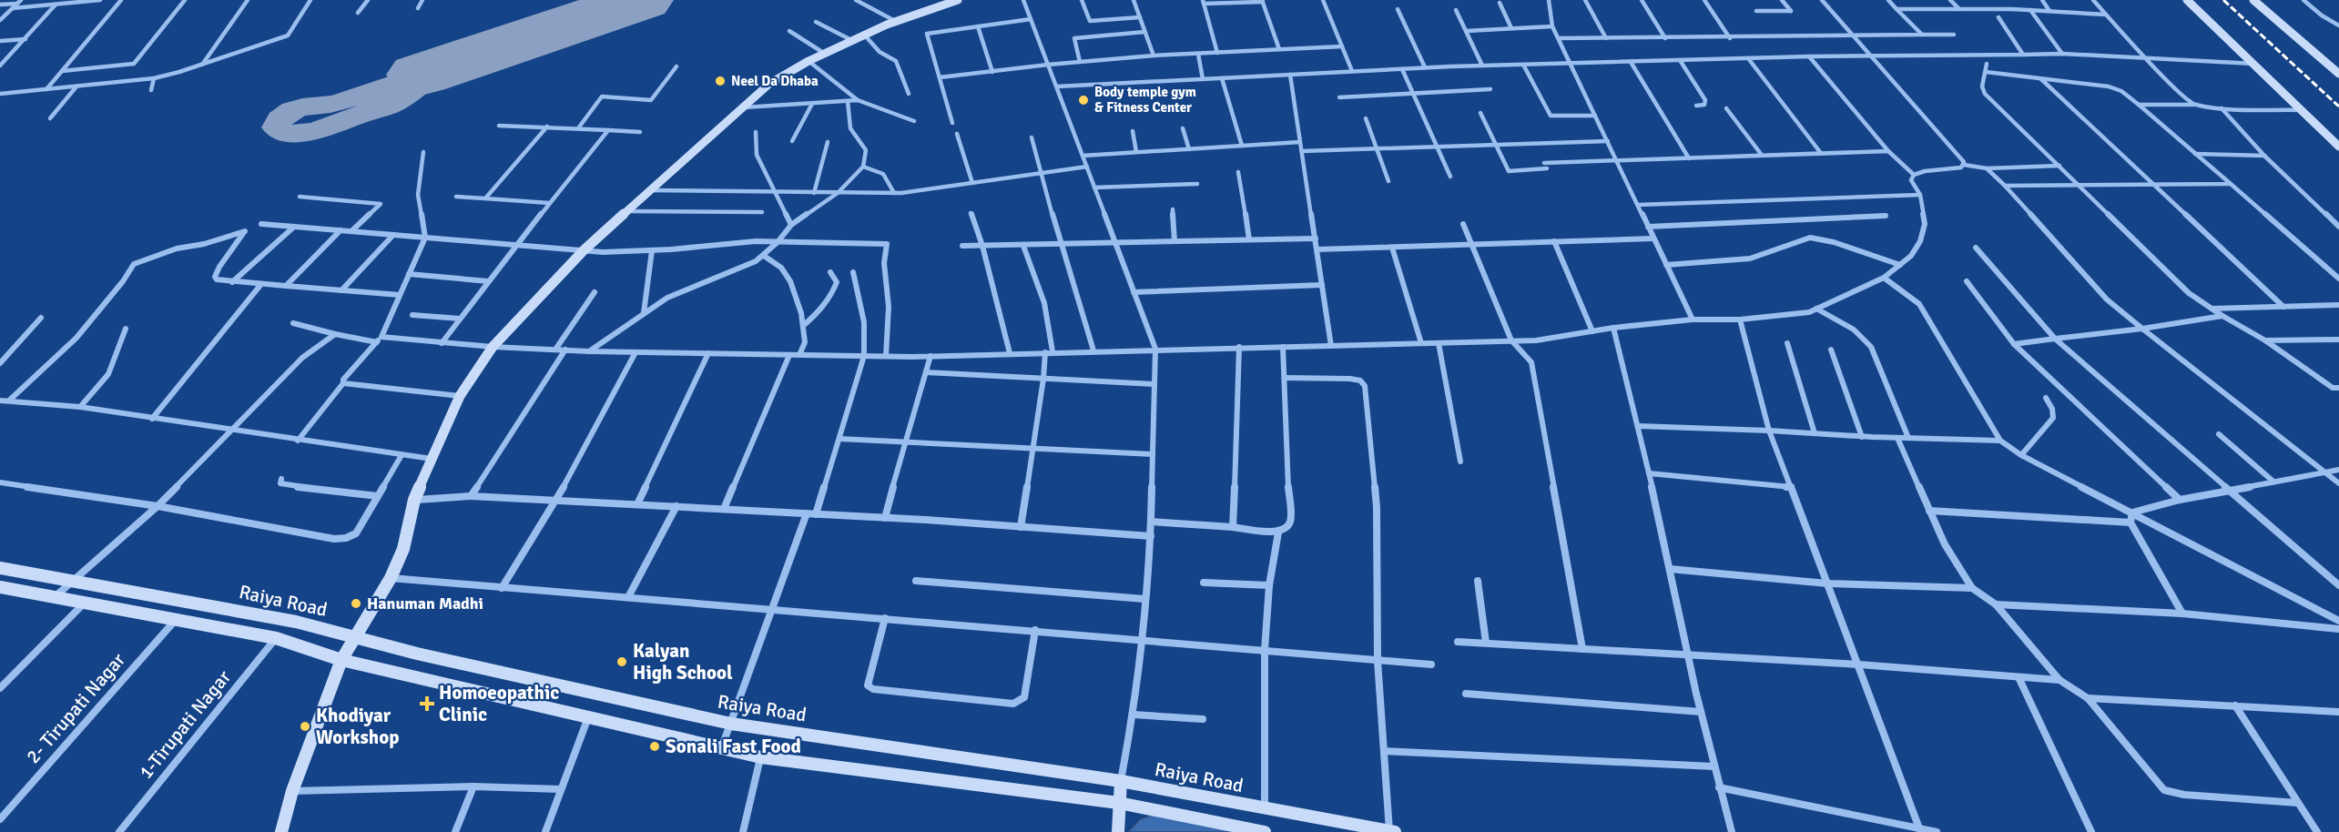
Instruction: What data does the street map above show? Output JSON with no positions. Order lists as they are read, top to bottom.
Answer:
{
  "streets": {
    "street": ["Raiya Road", "2- Tirupati Nagar", "1-Tirupati Nagar"]
  },
  "places": {
    "other": [
      "Neel Da Dhaba",
      "Body temple gym & Fitness Center",
      "Hanuman Madhi",
      "Kalyan High School",
      "Khodiyar Workshop",
      "Sonali Fast Food"
    ],
    "health": ["Homoeopathic Clinic"]
  }
}
